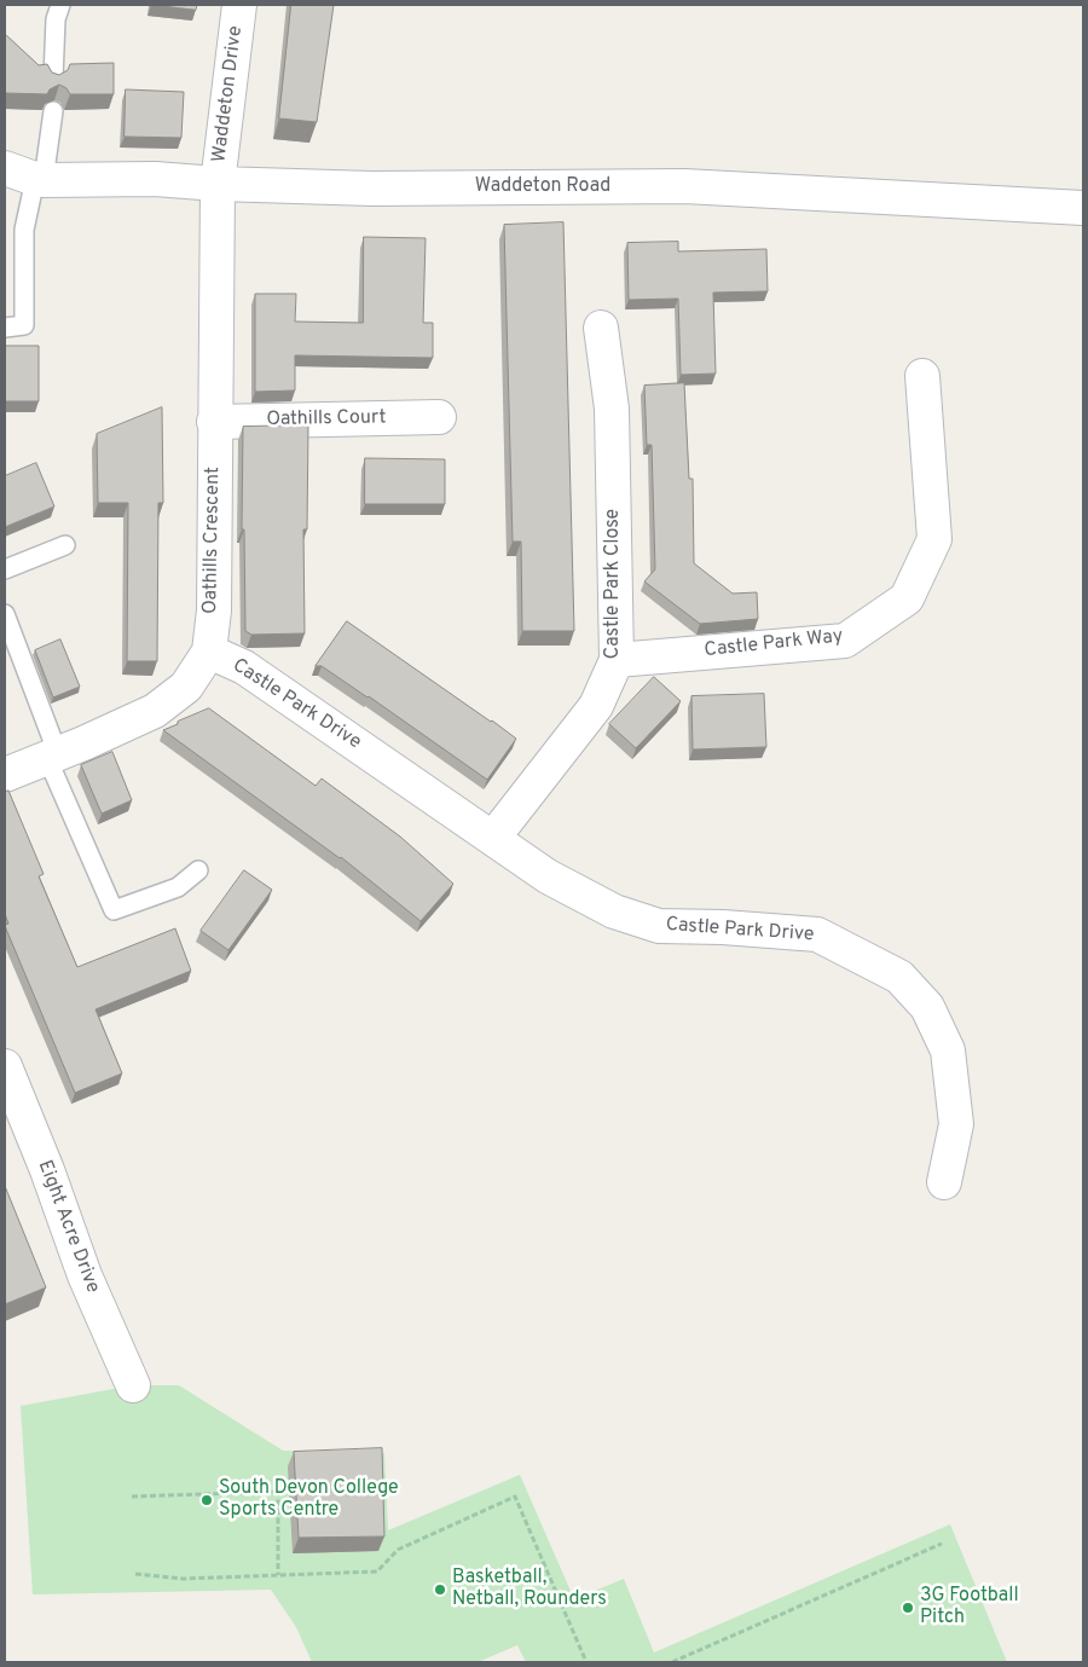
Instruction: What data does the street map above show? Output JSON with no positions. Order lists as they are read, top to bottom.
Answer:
{
  "streets": {
    "street": [
      "Waddeton Drive",
      "Waddeton Road",
      "Oathills Court",
      "Oathills Crescent",
      "Castle Park Close",
      "Castle Park Way",
      "Castle Park Drive",
      "Eight Acre Drive"
    ]
  },
  "crossings": [
    ["Waddeton Drive", "Waddeton Road"],
    ["Waddeton Drive", "Oathills Crescent"],
    ["Waddeton Road", "Oathills Crescent"],
    ["Oathills Court", "Oathills Crescent"],
    ["Oathills Crescent", "Castle Park Drive"],
    ["Castle Park Close", "Castle Park Way"],
    ["Castle Park Close", "Castle Park Drive"]
  ],
  "places": ["South Devon College Sports Centre", "Basketball, Netball, Rounders", "3G Football Pitch"]
}
